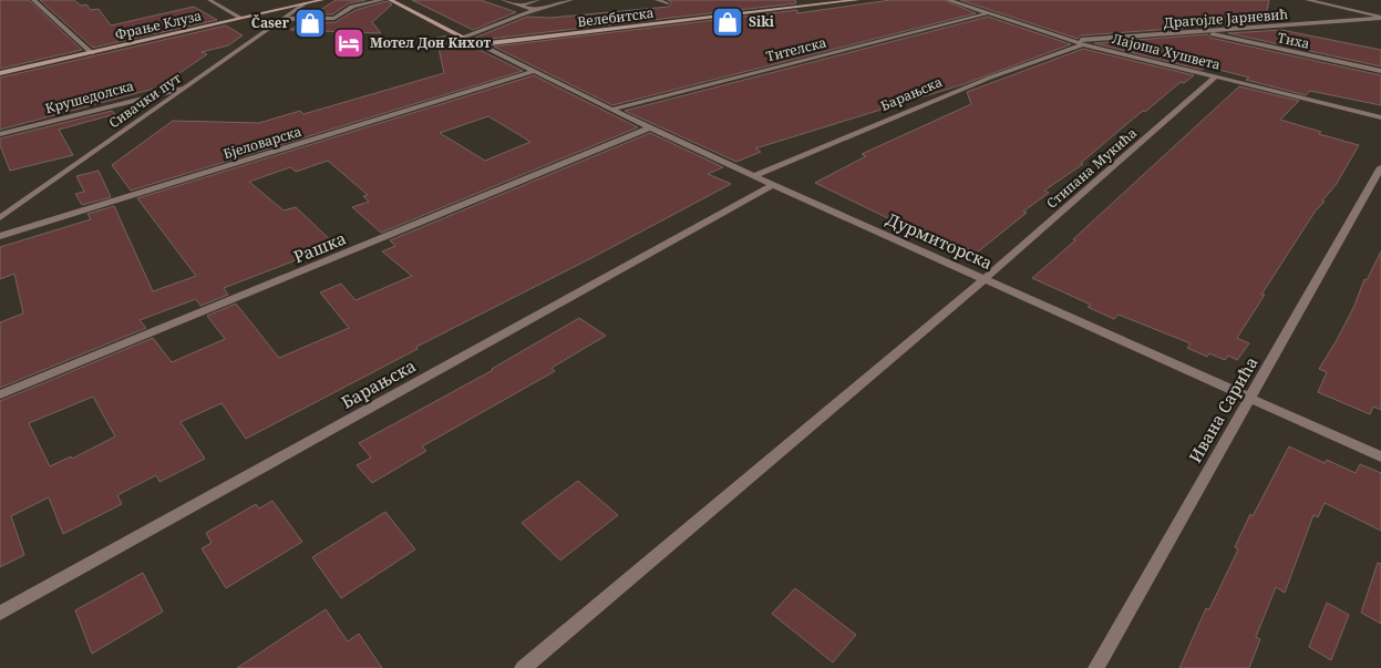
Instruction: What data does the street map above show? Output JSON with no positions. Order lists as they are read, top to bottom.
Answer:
{
  "streets": {
    "street": [
      "Велебитска",
      "Драгојле Јарневић",
      "Фрање Клуза",
      "Тиха",
      "Тителска",
      "Лајоша Хушвета",
      "Барањска",
      "Крушедолска",
      "Сивачки пут",
      "Бјеловарска",
      "Стипана Мукића",
      "Дурмиторска",
      "Рашка",
      "Ивана Сарића"
    ]
  },
  "crossings": [
    ["Велебитска", "Дурмиторска"],
    ["Драгојле Јарневић", "Тиха"],
    ["Драгојле Јарневић", "Лајоша Хушвета"],
    ["Фрање Клуза", "Сивачки пут"],
    ["Тителска", "Лајоша Хушвета"],
    ["Тителска", "Дурмиторска"],
    ["Лајоша Хушвета", "Барањска"],
    ["Лајоша Хушвета", "Стипана Мукића"],
    ["Барањска", "Дурмиторска"],
    ["Крушедолска", "Сивачки пут"],
    ["Бјеловарска", "Дурмиторска"],
    ["Стипана Мукића", "Дурмиторска"],
    ["Дурмиторска", "Рашка"],
    ["Дурмиторска", "Ивана Сарића"]
  ],
  "places": {
    "shop": ["Siki", "Časer"],
    "hotel": ["Мотел Дон Кихот"]
  }
}
